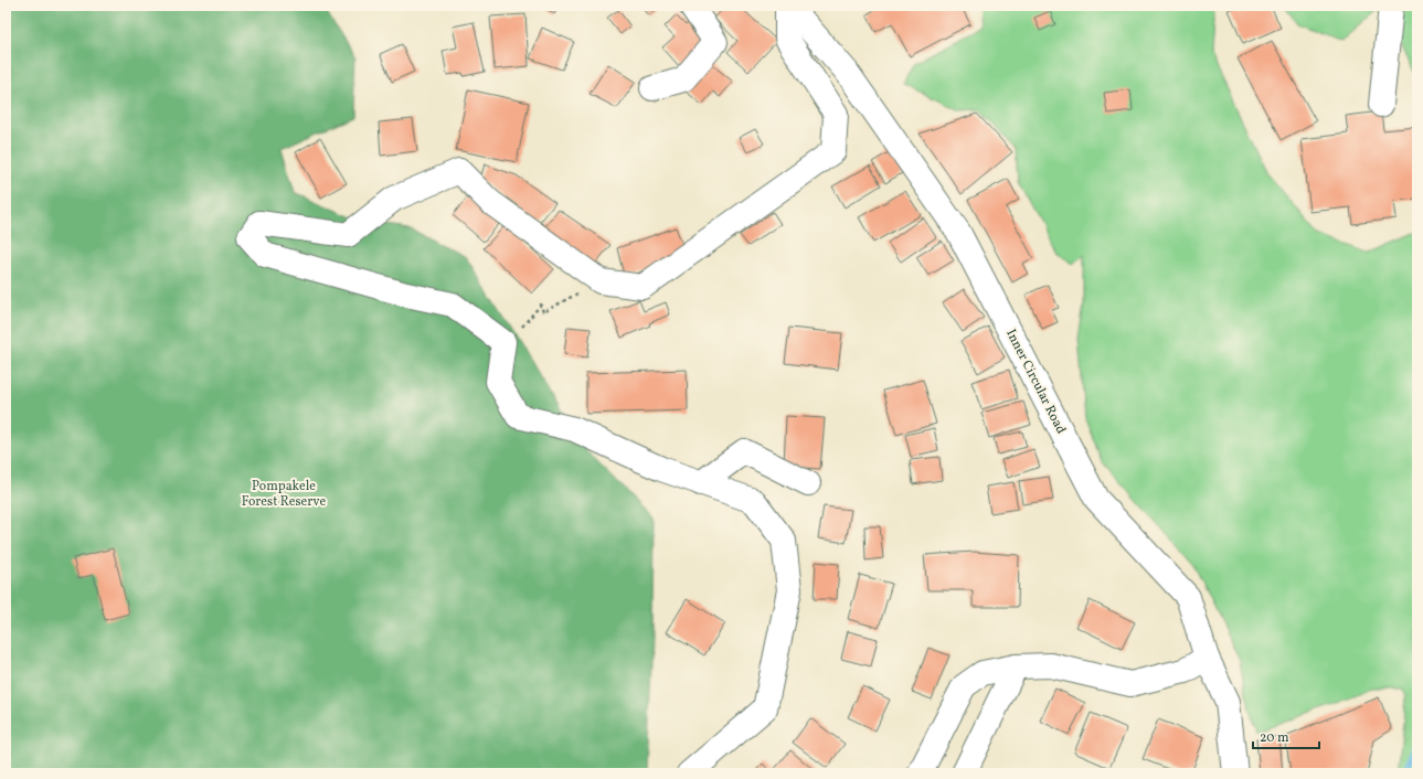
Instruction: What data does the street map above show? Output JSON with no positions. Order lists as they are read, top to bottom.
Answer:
{
  "streets": {
    "street": ["Inner Circular Road"]
  },
  "parks": ["Pompakele Forest Reserve"],
  "scale_bar": "20 m"
}
